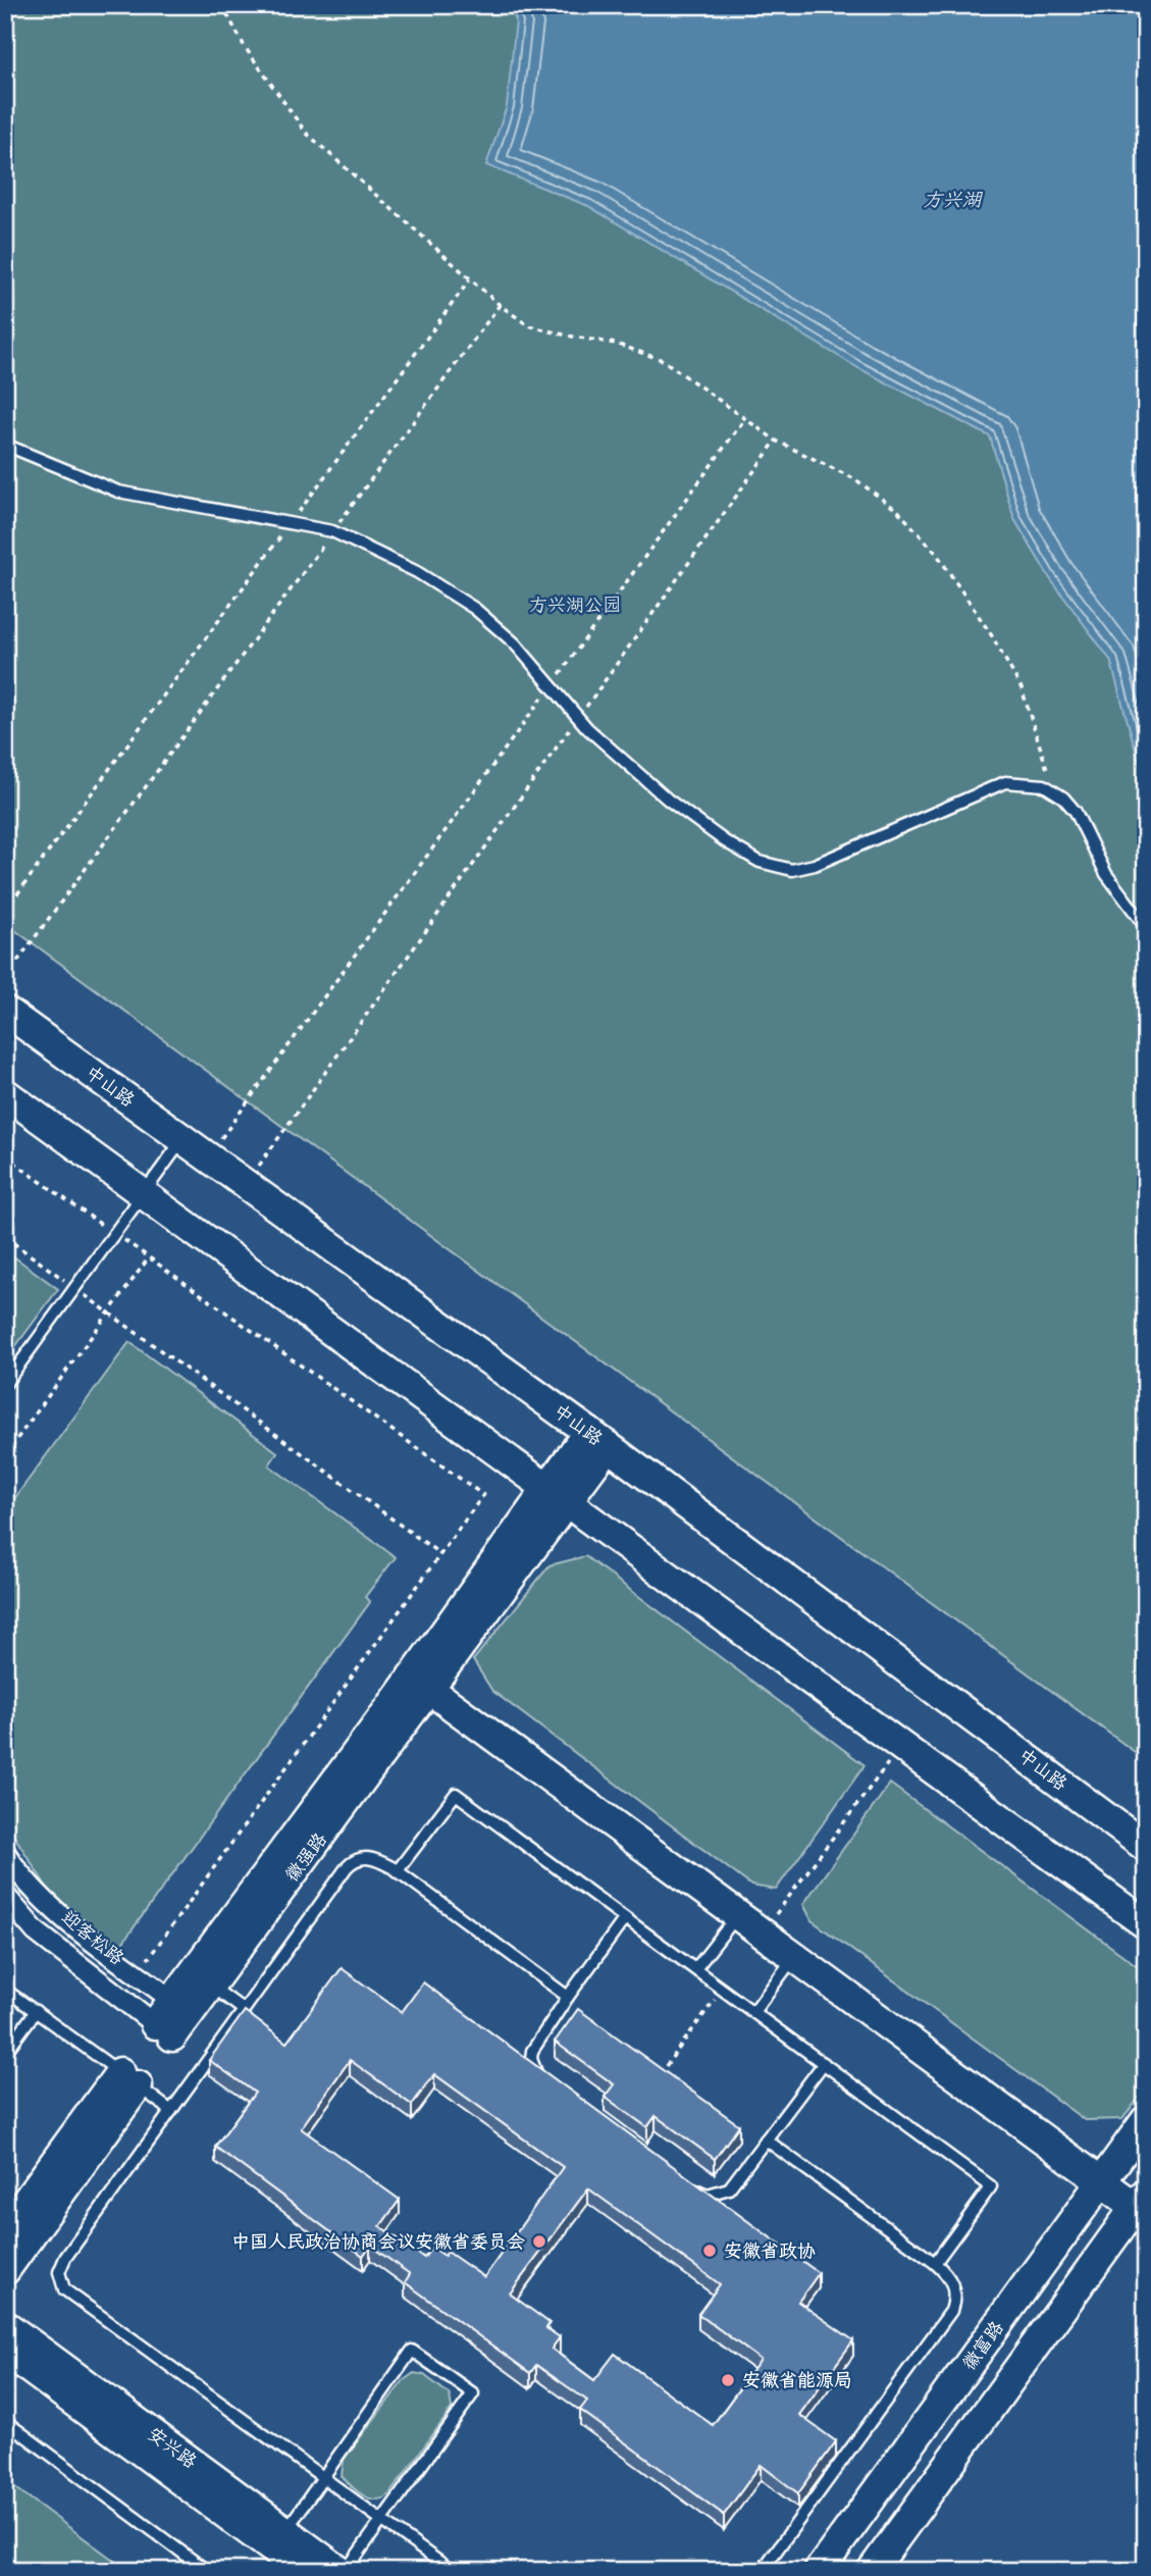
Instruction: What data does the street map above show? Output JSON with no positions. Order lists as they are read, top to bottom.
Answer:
{
  "streets": {
    "street": [
      "中山路",
      "徽强路",
      "迎客松路",
      "徽富路",
      "安兴路"
    ]
  },
  "crossings": [
    ["中山路", "徽强路"],
    ["徽强路", "迎客松路"]
  ],
  "water": ["方兴湖"],
  "parks": ["方兴湖公园"],
  "places": ["中国人民政治协商会议安徽省委员会", "安徽省政协", "安徽省能源局"]
}
